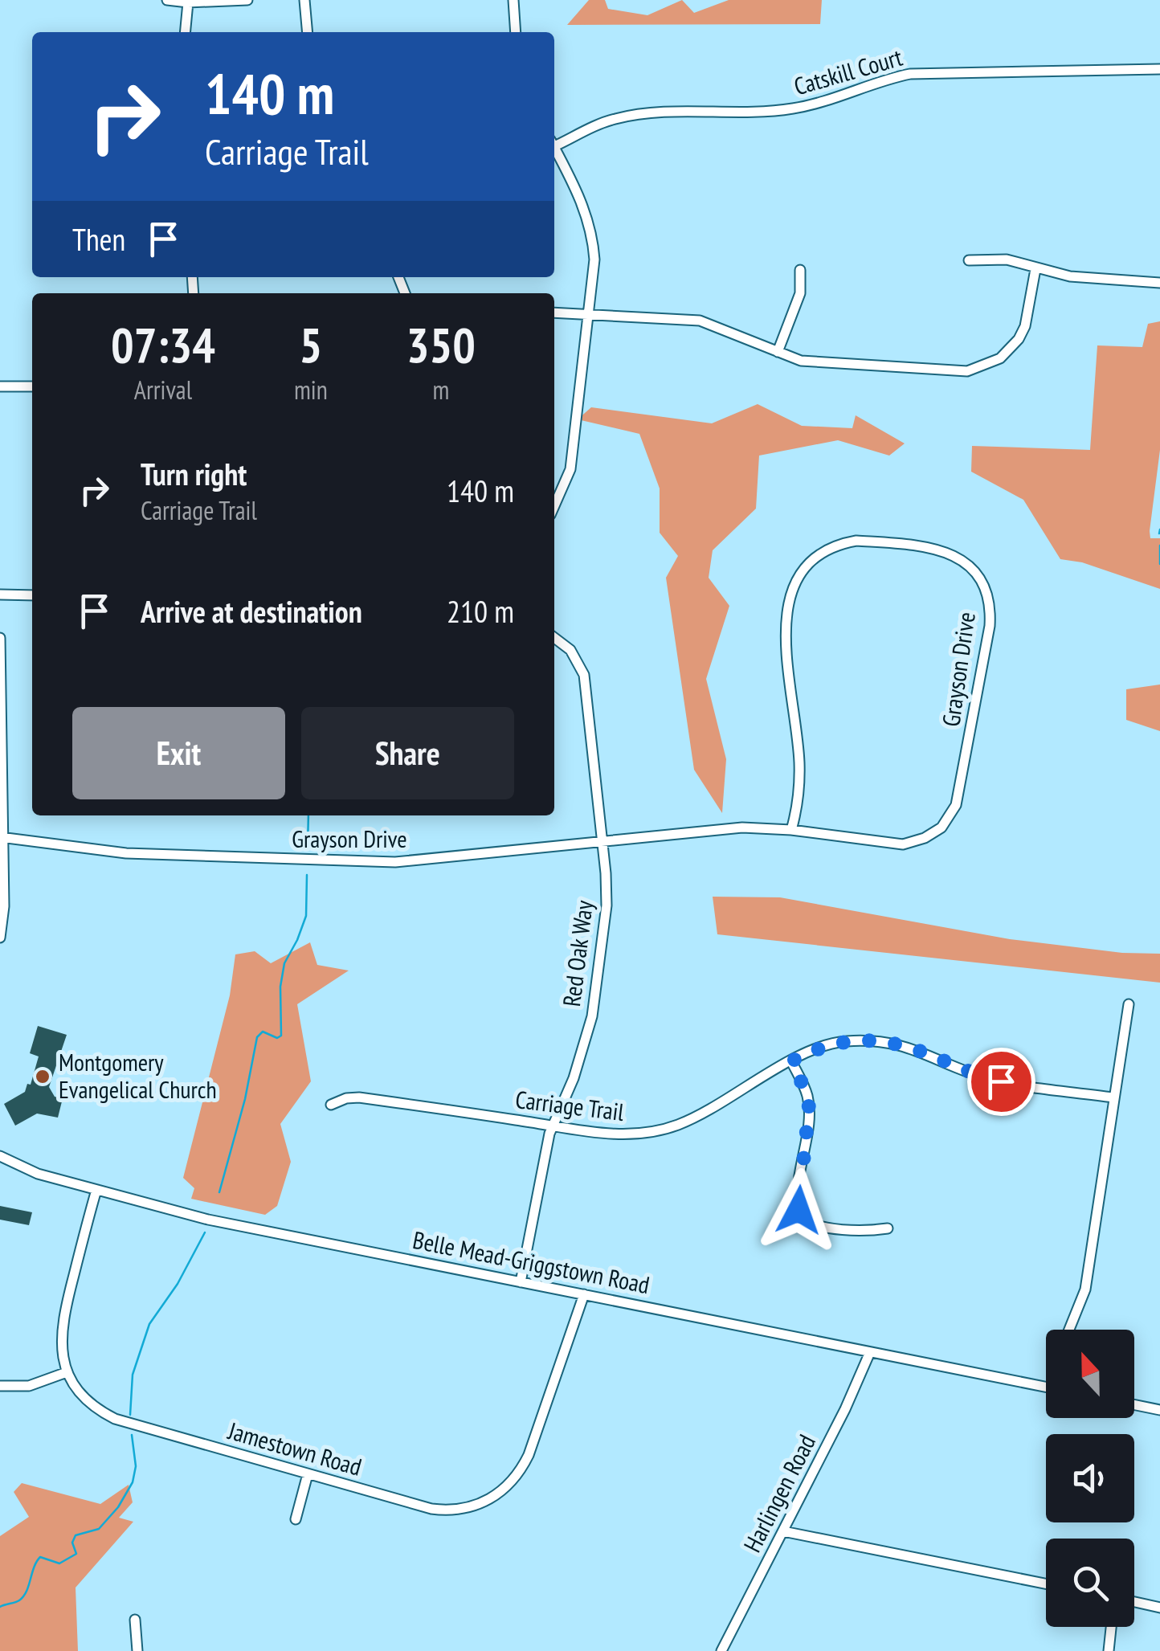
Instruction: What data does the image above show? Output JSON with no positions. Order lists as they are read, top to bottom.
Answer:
{
  "streets": {
    "street": [
      "Catskill Court",
      "Grayson Drive",
      "Red Oak Way",
      "Carriage Trail",
      "Belle Mead-Griggstown Road",
      "Jamestown Road",
      "Harlingen Road"
    ]
  },
  "crossings": [
    ["Grayson Drive", "Red Oak Way"],
    ["Red Oak Way", "Carriage Trail"],
    ["Red Oak Way", "Belle Mead-Griggstown Road"],
    ["Belle Mead-Griggstown Road", "Jamestown Road"],
    ["Belle Mead-Griggstown Road", "Harlingen Road"]
  ],
  "places": ["Montgomery Evangelical Church"],
  "north": "top",
  "page": {
    "turn": ["140 m", "Carriage Trail"],
    "then": "Then",
    "eta": [
      "07:34",
      "Arrival",
      "5",
      "min",
      "350",
      "m"
    ],
    "list": [
      {
        "name": "Turn right",
        "note": "Carriage Trail",
        "value": "140 m"
      },
      {
        "name": "Arrive at destination",
        "value": "210 m"
      }
    ],
    "buttons": ["Exit", "Share"]
  }
}
